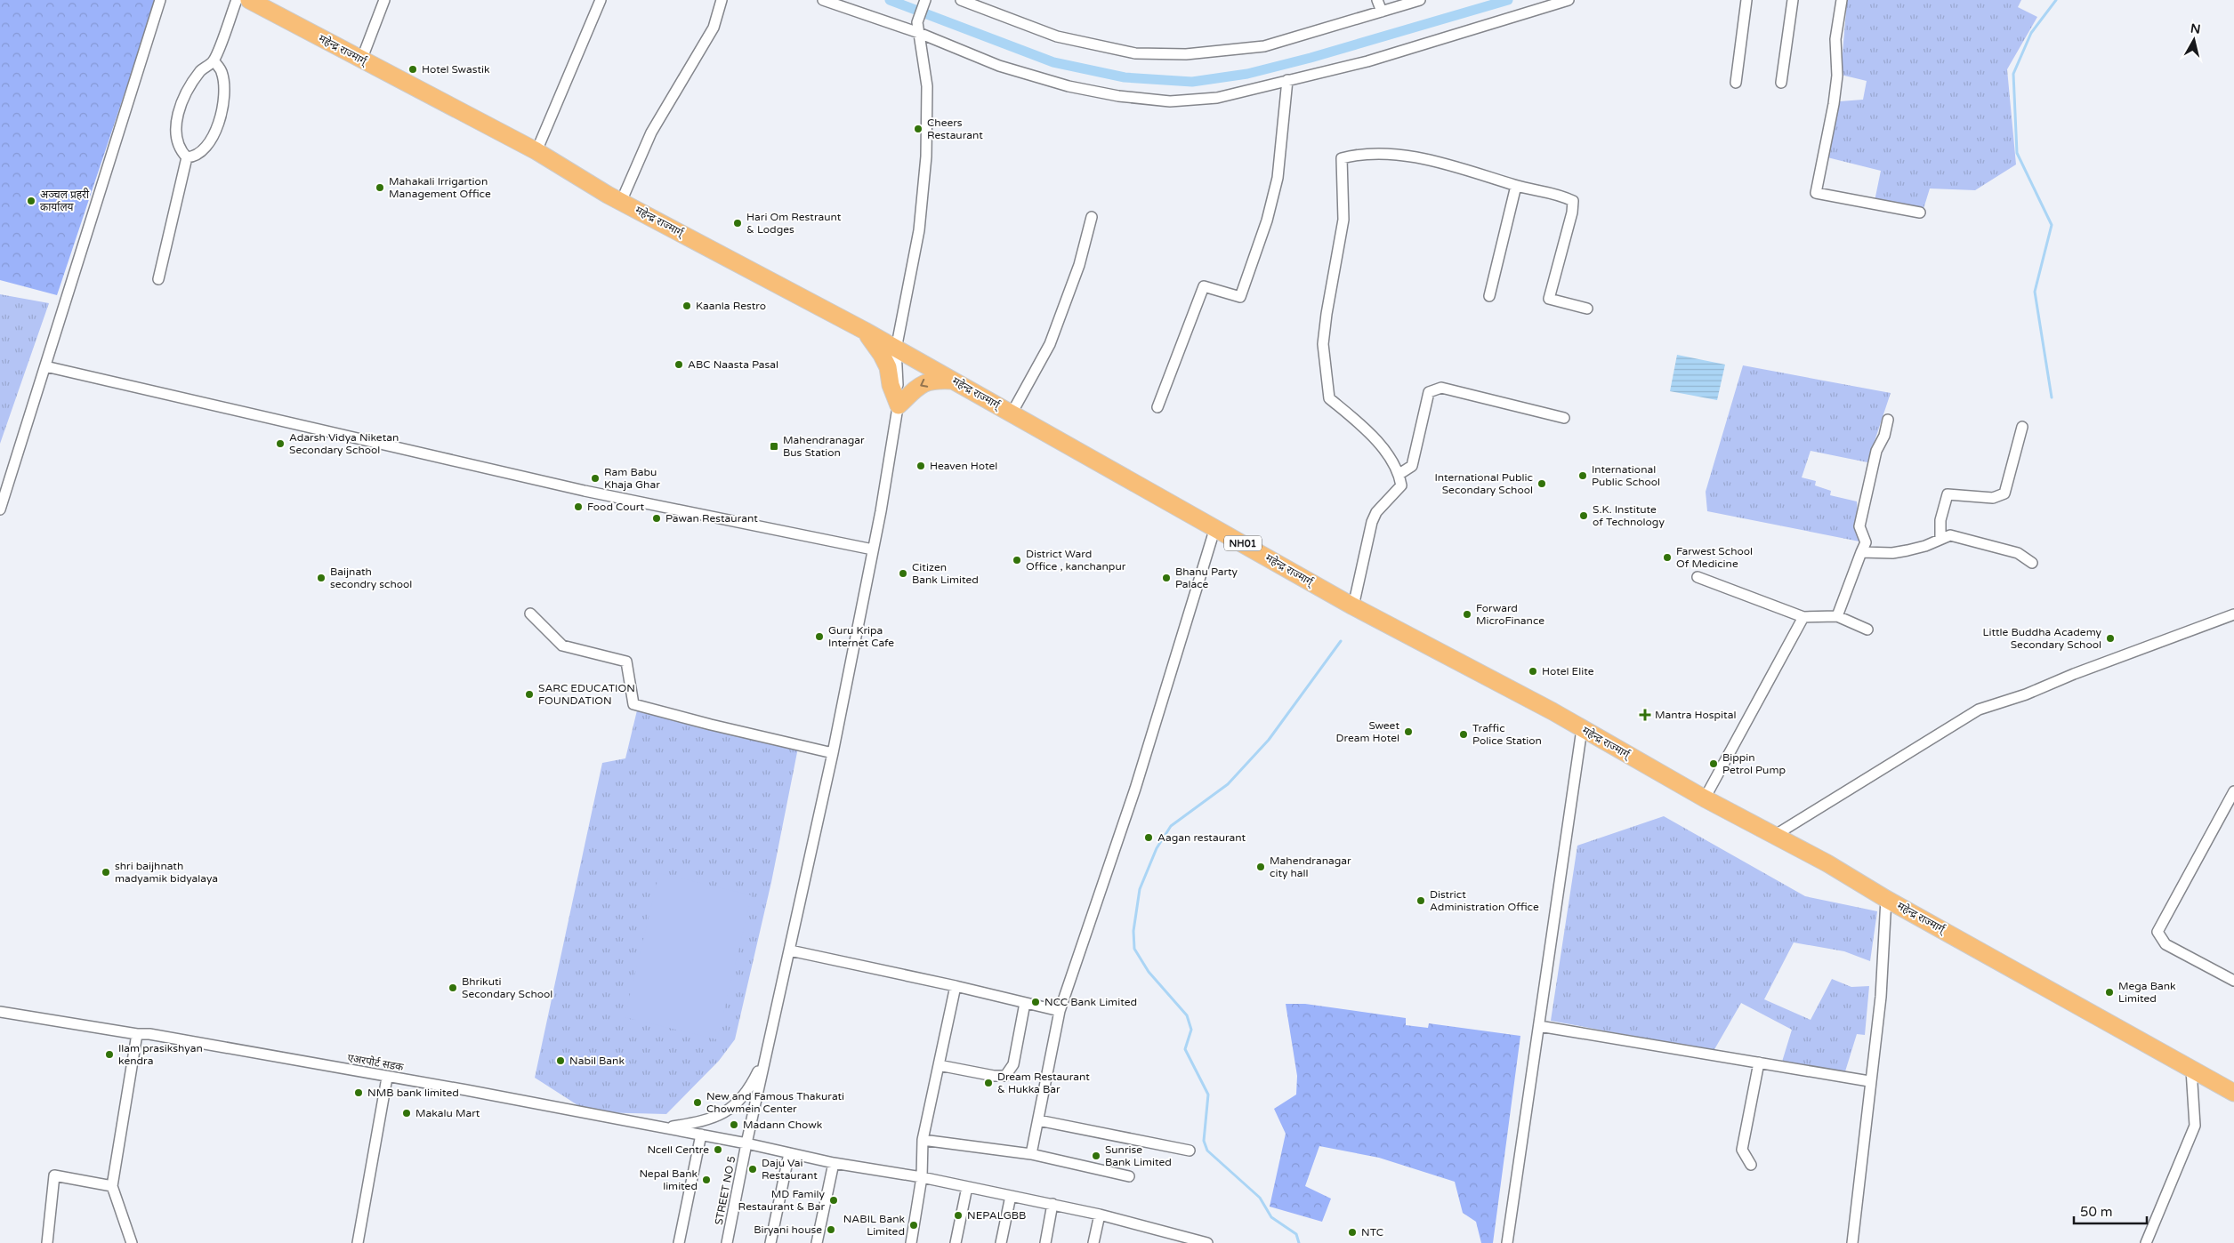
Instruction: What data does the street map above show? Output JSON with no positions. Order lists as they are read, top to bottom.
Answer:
{
  "streets": {
    "highway": ["महेन्द्र राज्मार्ग्", "NH01"],
    "street": ["एअरपोर्ट सडक", "STREET NO 5"]
  },
  "crossings": [
    ["एअरपोर्ट सडक", "STREET NO 5"]
  ],
  "places": {
    "other": [
      "Hotel Swastik",
      "Cheers Restaurant",
      "Mahakali Irrigartion Management Office",
      "अञ्चल प्रहरी कार्यालय",
      "Hari Om Restraunt & Lodges",
      "Kaanla Restro",
      "ABC Naasta Pasal",
      "Adarsh Vidya Niketan Secondary School",
      "Heaven Hotel",
      "International Public School",
      "Ram Babu Khaja Ghar",
      "International Public Secondary School",
      "Food Court",
      "S.K. Institute of Technology",
      "Pawan Restaurant",
      "Farwest School Of Medicine",
      "District Ward Office , kanchanpur",
      "Citizen Bank Limited",
      "Baijnath secondry school",
      "Bhanu Party Palace",
      "Forward MicroFinance",
      "Guru Kripa Internet Cafe",
      "Little Buddha Academy Secondary School",
      "Hotel Elite",
      "SARC EDUCATION FOUNDATION",
      "Sweet Dream Hotel",
      "Traffic Police Station",
      "Bippin Petrol Pump",
      "Aagan restaurant",
      "Mahendranagar city hall",
      "shri baijhnath madyamik bidyalaya",
      "District Administration Office",
      "Bhrikuti Secondary School",
      "Mega Bank Limited",
      "NCC Bank Limited",
      "Ilam prasikshyan kendra",
      "Nabil Bank",
      "Dream Restaurant & Hukka Bar",
      "NMB bank limited",
      "New and Famous Thakurati Chowmein Center",
      "Makalu Mart",
      "Madann Chowk",
      "Ncell Centre",
      "Sunrise Bank Limited",
      "Daju Vai Restaurant",
      "Nepal Bank limited",
      "MD Family Restaurant & Bar",
      "NEPALGBB",
      "NABIL Bank Limited",
      "Biryani house",
      "NTC"
    ],
    "transit": ["Mahendranagar Bus Station"],
    "health": ["Mantra Hospital"]
  },
  "scale_bar": "50 m",
  "north": "top"
}
